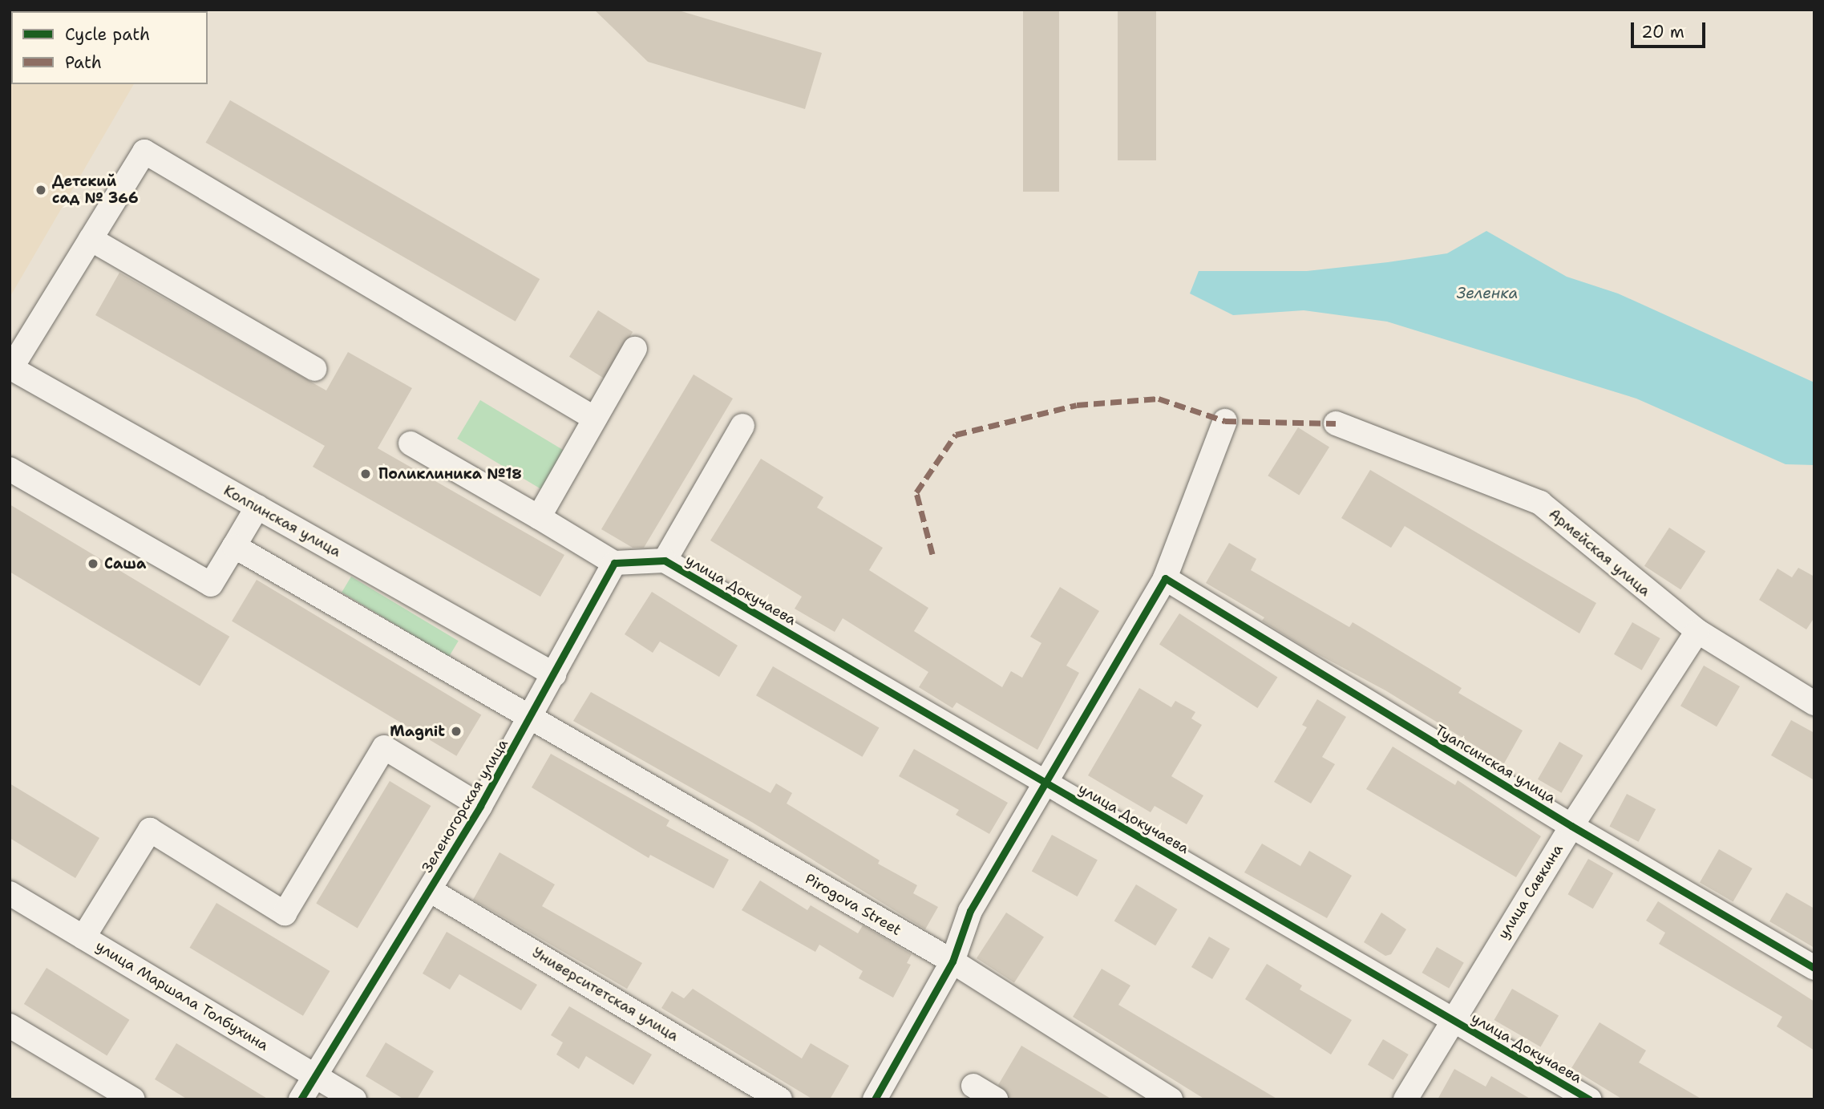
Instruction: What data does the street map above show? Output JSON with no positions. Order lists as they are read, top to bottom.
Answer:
{
  "streets": {
    "street": [
      "Колпинская улица",
      "Армейская улица",
      "улица Докучаева",
      "Туапсинская улица",
      "Зеленогорская улица",
      "улица Савкина",
      "Pirogova Street",
      "Университетская улица",
      "улица Маршала Толбухина"
    ]
  },
  "crossings": [
    ["Колпинская улица", "Зеленогорская улица"],
    ["Армейская улица", "улица Савкина"],
    ["улица Докучаева", "улица Савкина"],
    ["Туапсинская улица", "улица Савкина"],
    ["Зеленогорская улица", "Pirogova Street"],
    ["Зеленогорская улица", "Университетская улица"],
    ["Зеленогорская улица", "улица Маршала Толбухина"]
  ],
  "water": ["Зеленка"],
  "places": [
    "Детский сад № 366",
    "Поликлиника №18",
    "Саша",
    "Magnit"
  ],
  "legend": ["Cycle path", "Path"],
  "scale_bar": "20 m"
}
